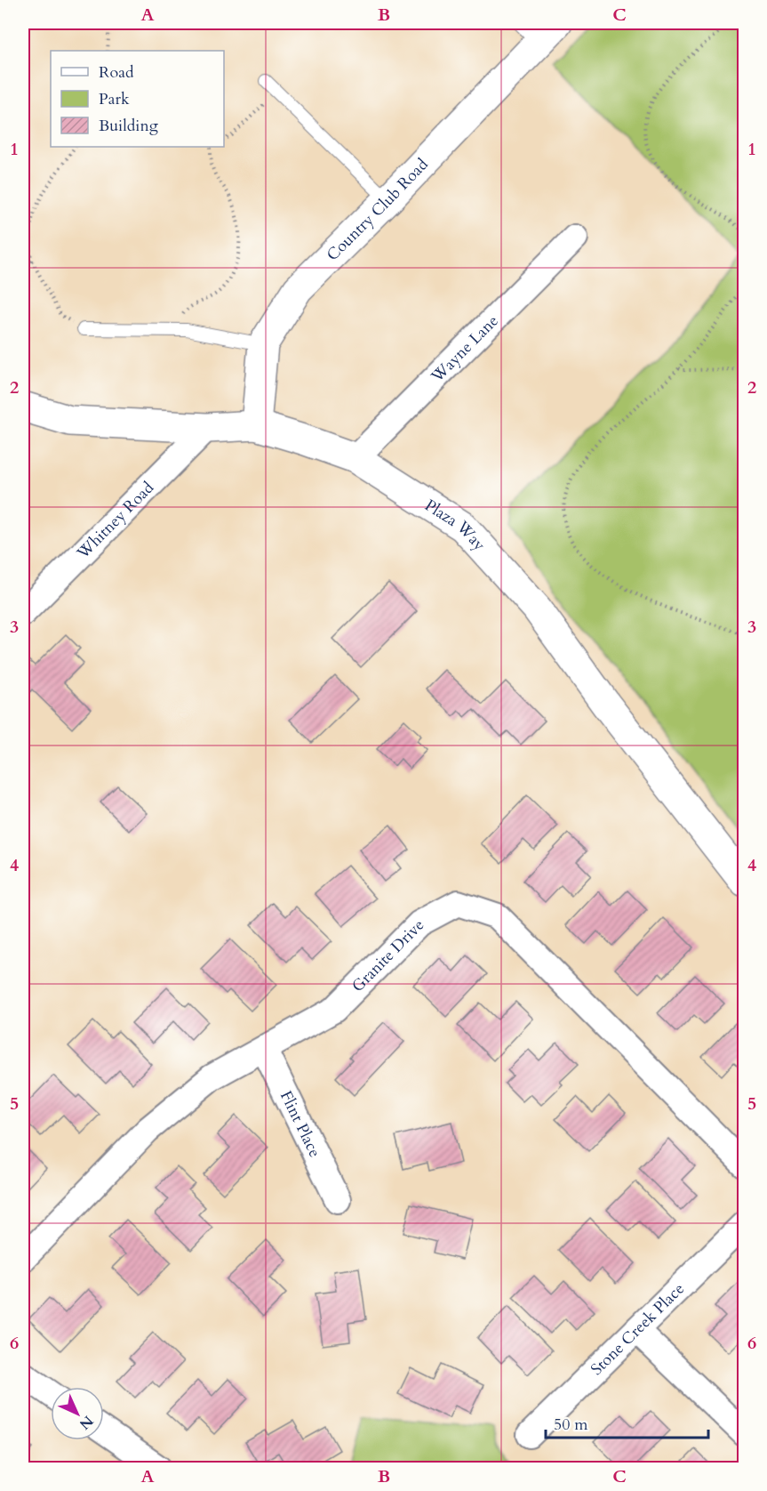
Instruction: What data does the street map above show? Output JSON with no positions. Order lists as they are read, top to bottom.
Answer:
{
  "streets": {
    "main road": ["Country Club Road", "Plaza Way"],
    "street": [
      "Wayne Lane",
      "Whitney Road",
      "Granite Drive",
      "Flint Place",
      "Stone Creek Place"
    ]
  },
  "crossings": [
    ["Country Club Road", "Plaza Way"],
    ["Wayne Lane", "Plaza Way"],
    ["Whitney Road", "Plaza Way"],
    ["Granite Drive", "Flint Place"]
  ],
  "legend": ["Road", "Park", "Building"],
  "scale_bar": "50 m",
  "north": "bottom right",
  "grid": {
    "columns": ["A", "B", "C"],
    "rows": [
      "1",
      "2",
      "3",
      "4",
      "5",
      "6"
    ]
  }
}
